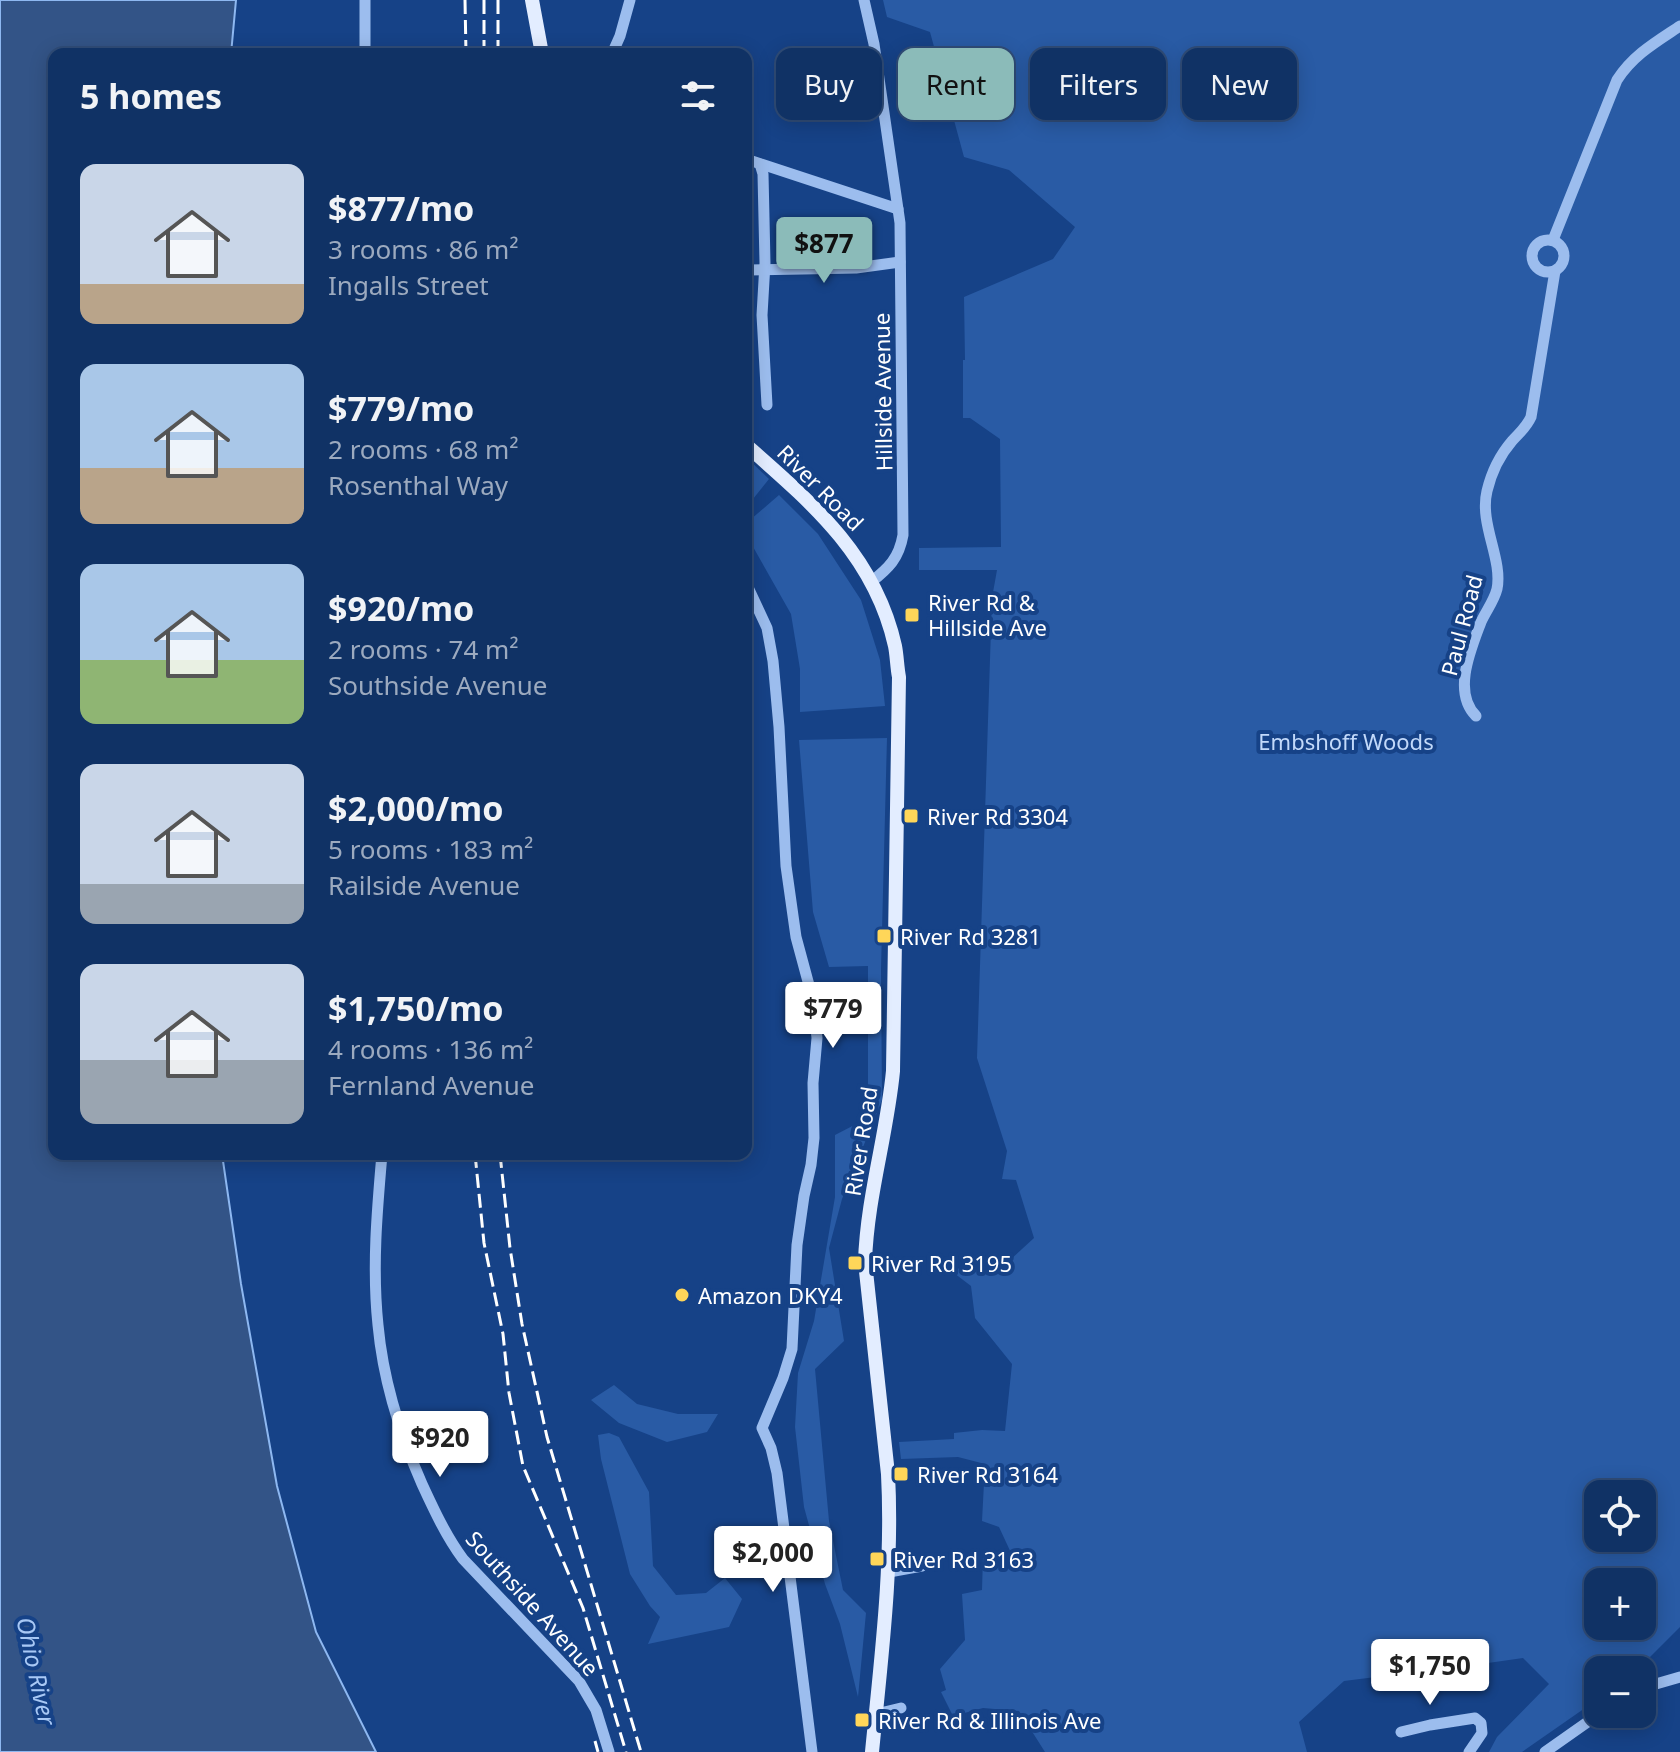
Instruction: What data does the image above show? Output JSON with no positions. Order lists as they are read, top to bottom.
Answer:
{
  "streets": {
    "main road": ["River Road"],
    "street": ["Hillside Avenue", "Paul Road", "Southside Avenue"]
  },
  "crossings": [
    ["Hillside Avenue", "River Road"]
  ],
  "water": ["Ohio River"],
  "parks": ["Embshoff Woods"],
  "places": {
    "transit": [
      "River Rd & Hillside Ave",
      "River Rd 3304",
      "River Rd 3281",
      "River Rd 3195",
      "River Rd 3164",
      "River Rd 3163",
      "River Rd & Illinois Ave"
    ],
    "other": ["Amazon DKY4"]
  },
  "page": {
    "chip": [
      "Buy",
      "Rent",
      "Filters",
      "New"
    ],
    "heading": "5 homes",
    "list": [
      {
        "name": "$877/mo",
        "note": "3 rooms · 86 m² · Ingalls Street"
      },
      {
        "name": "$779/mo",
        "note": "2 rooms · 68 m² · Rosenthal Way"
      },
      {
        "name": "$920/mo",
        "note": "2 rooms · 74 m² · Southside Avenue"
      },
      {
        "name": "$2,000/mo",
        "note": "5 rooms · 183 m² · Railside Avenue"
      },
      {
        "name": "$1,750/mo",
        "note": "4 rooms · 136 m² · Fernland Avenue"
      }
    ],
    "price": [
      "$877",
      "$779",
      "$920",
      "$2,000",
      "$1,750"
    ],
    "map_buttons": ["+", "−"]
  }
}
